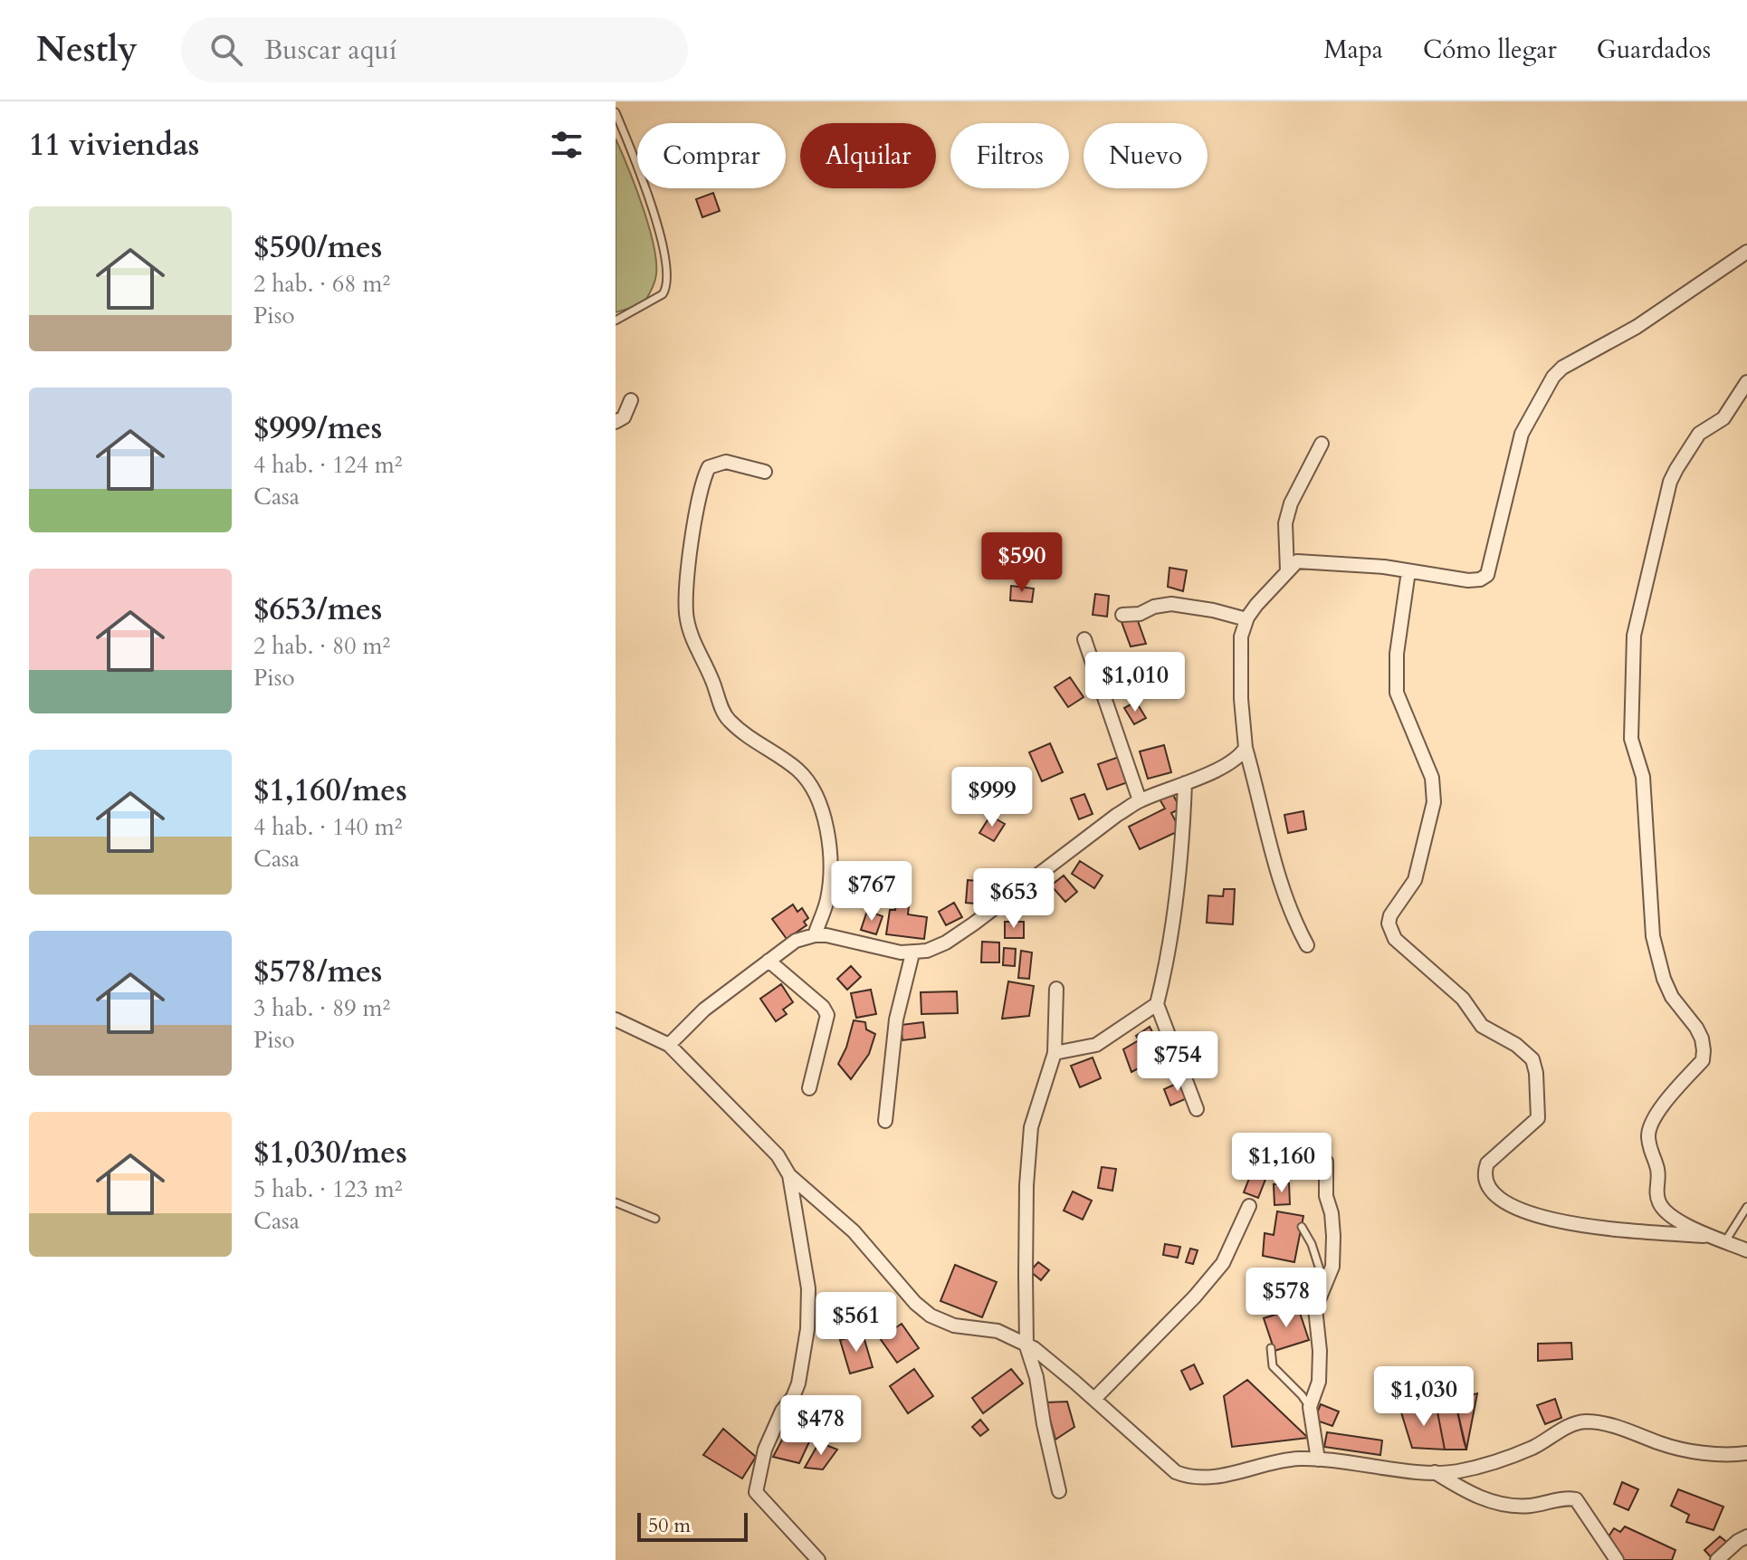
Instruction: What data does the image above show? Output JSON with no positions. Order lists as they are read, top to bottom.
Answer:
{
  "scale_bar": "50 m",
  "page": {
    "header": "Nestly",
    "search": "Buscar aquí",
    "nav": ["Mapa", "Cómo llegar", "Guardados"],
    "heading": "11 viviendas",
    "chip": [
      "Comprar",
      "Alquilar",
      "Filtros",
      "Nuevo"
    ],
    "list": [
      {
        "name": "$590/mes",
        "note": "2 hab. · 68 m² · Piso"
      },
      {
        "name": "$999/mes",
        "note": "4 hab. · 124 m² · Casa"
      },
      {
        "name": "$653/mes",
        "note": "2 hab. · 80 m² · Piso"
      },
      {
        "name": "$1,160/mes",
        "note": "4 hab. · 140 m² · Casa"
      },
      {
        "name": "$578/mes",
        "note": "3 hab. · 89 m² · Piso"
      },
      {
        "name": "$1,030/mes",
        "note": "5 hab. · 123 m² · Casa"
      }
    ],
    "price": [
      "$590",
      "$1,010",
      "$999",
      "$767",
      "$653",
      "$754",
      "$1,160",
      "$578",
      "$561",
      "$1,030",
      "$478"
    ],
    "scale": "50 m"
  }
}
